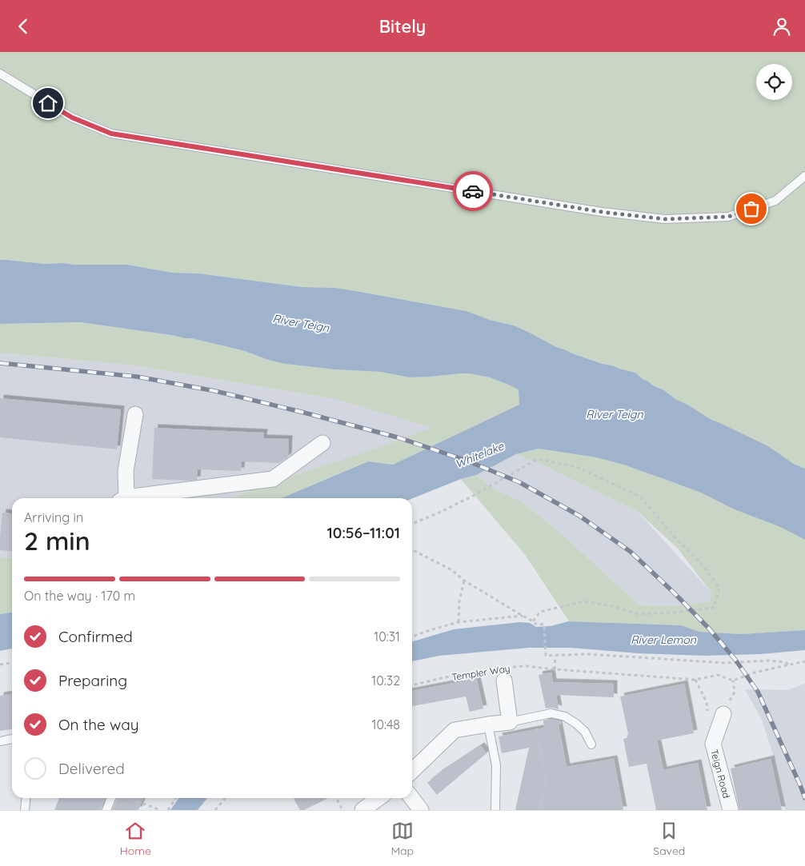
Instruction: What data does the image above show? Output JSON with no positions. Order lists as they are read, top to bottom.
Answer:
{
  "streets": {
    "street": ["Teign Road"],
    "path": ["Templer Way"]
  },
  "water": ["River Teign", "Whitelake", "River Lemon"],
  "page": {
    "header": "Bitely",
    "heading": ["2 min", "Arriving in", "10:56–11:01"],
    "bar": "On the way · 170 m",
    "list": [
      ["Confirmed", "10:31"],
      ["Preparing", "10:32"],
      ["On the way", "10:48"],
      "Delivered"
    ],
    "tabs": ["Home", "Map", "Saved"]
  }
}
